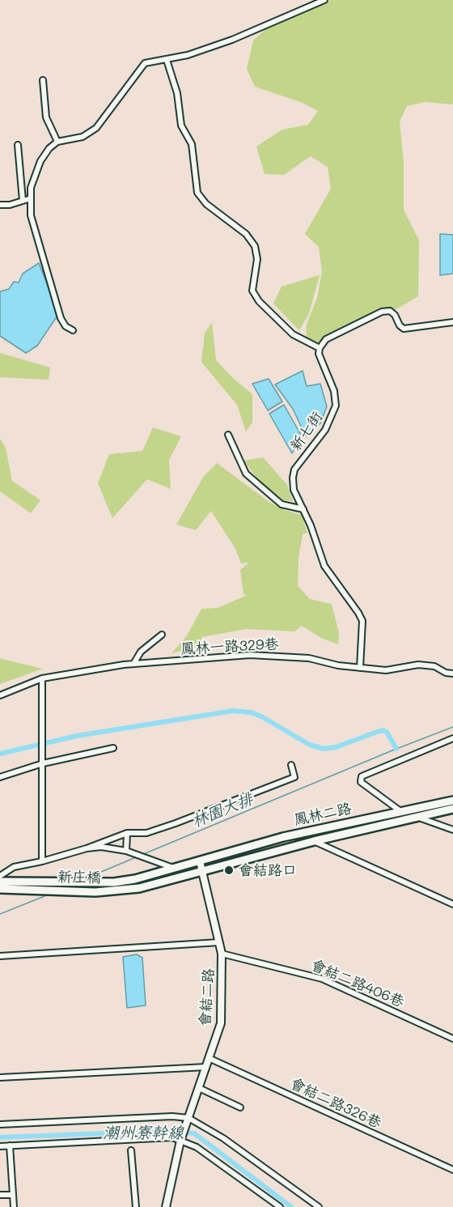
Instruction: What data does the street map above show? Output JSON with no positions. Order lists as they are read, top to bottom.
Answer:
{
  "streets": {
    "main road": ["鳳林二路", "新庄橋"],
    "street": [
      "新七街",
      "鳳林一路329巷",
      "會結二路406巷",
      "會結二路",
      "會結二路326巷"
    ]
  },
  "crossings": [
    ["新七街", "鳳林一路329巷"],
    ["鳳林二路", "新庄橋"],
    ["鳳林二路", "會結二路"],
    ["會結二路406巷", "會結二路"],
    ["會結二路", "會結二路326巷"]
  ],
  "water": ["林園大排", "潮州寮幹線"],
  "places": ["會結路口"]
}
